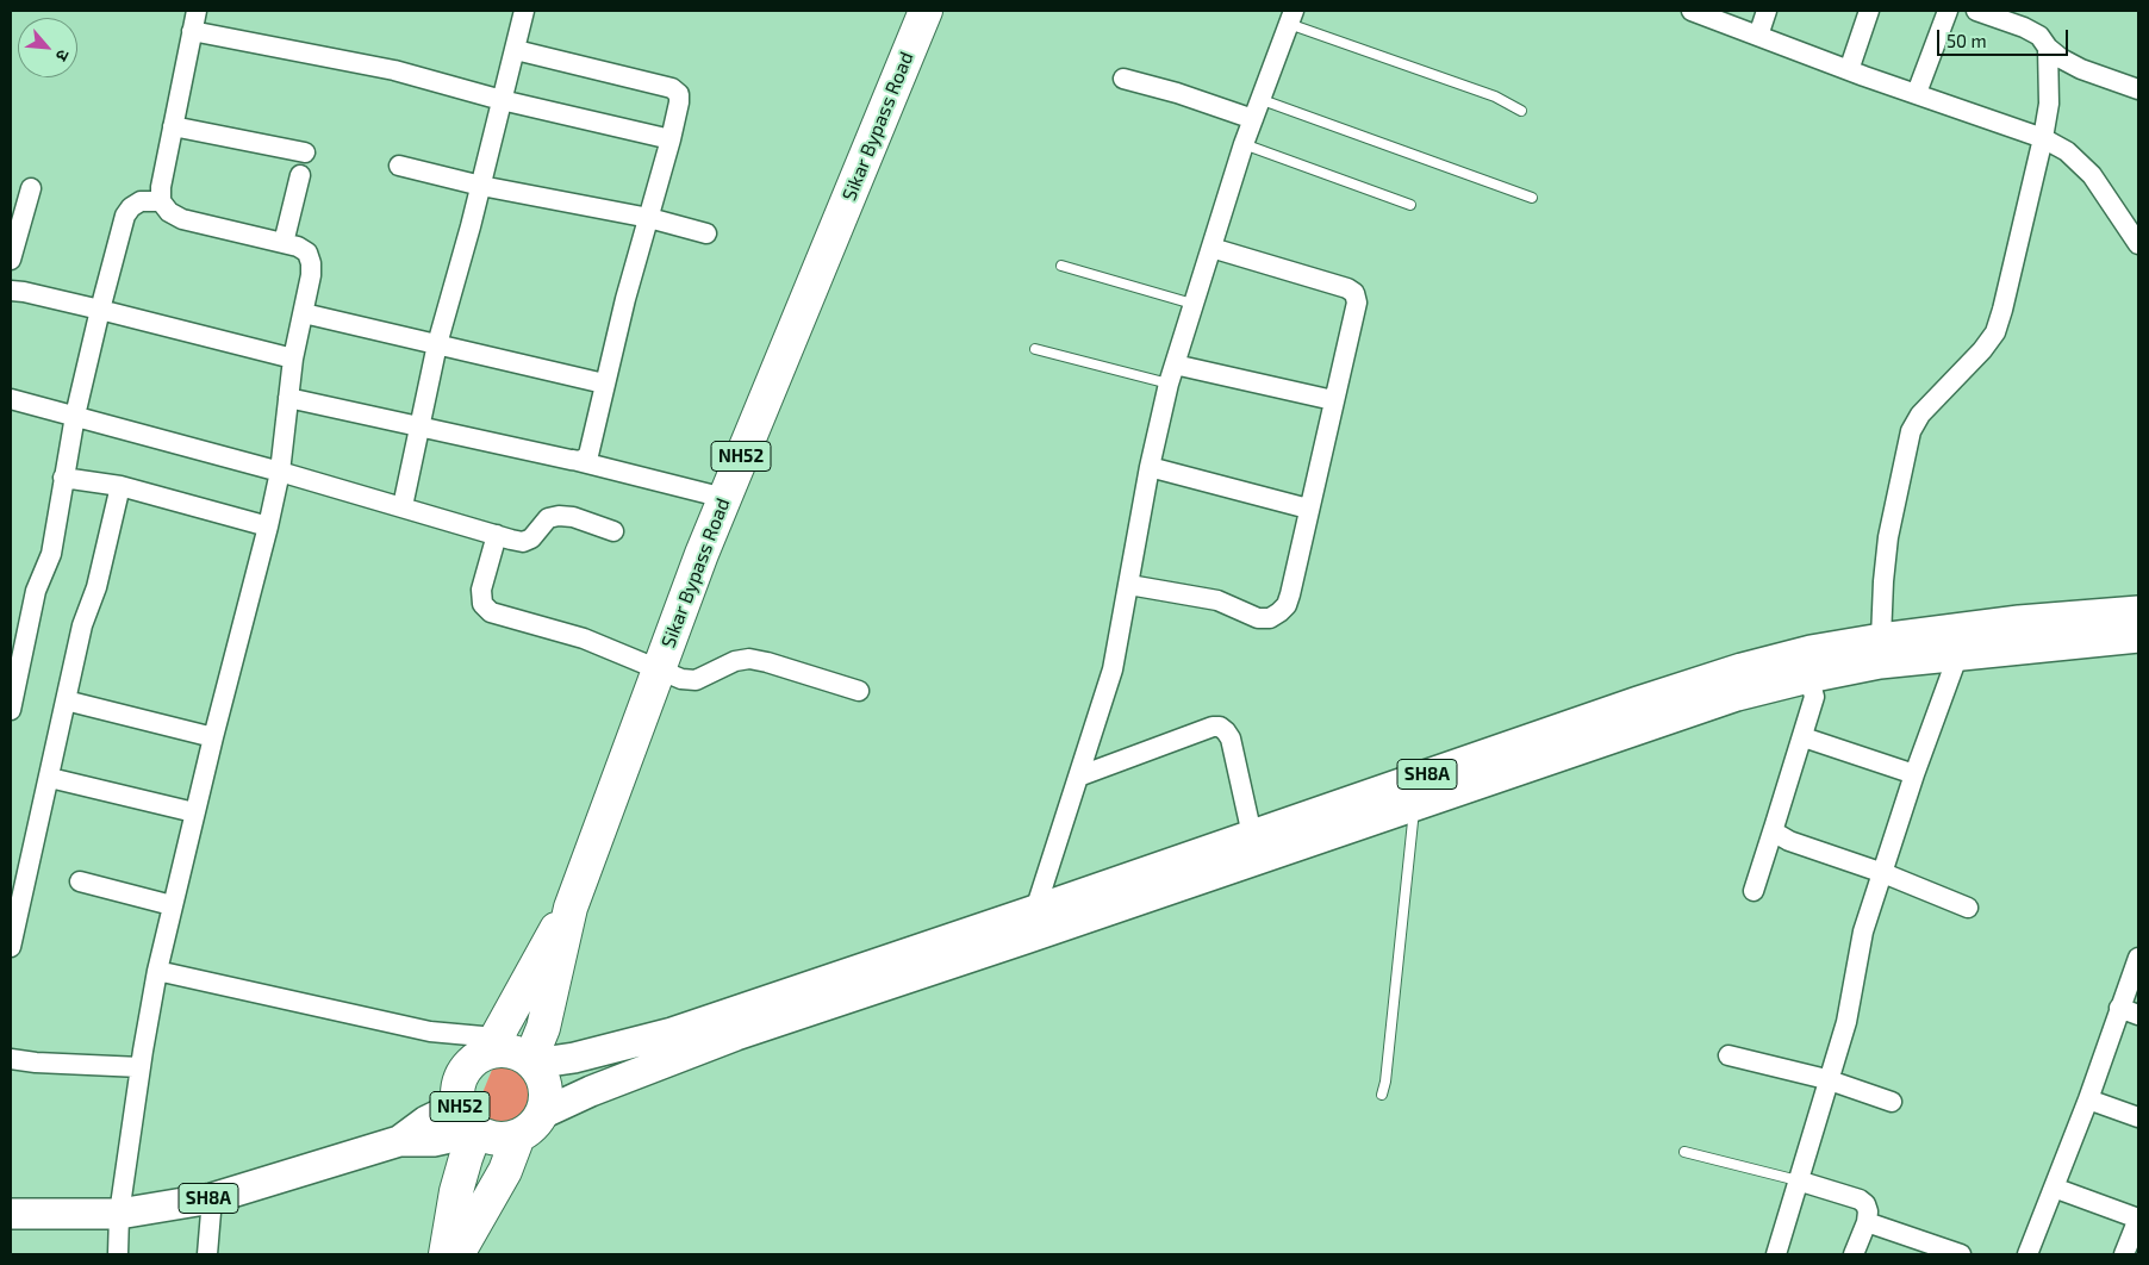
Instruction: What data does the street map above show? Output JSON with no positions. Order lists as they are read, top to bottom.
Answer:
{
  "streets": {
    "highway": ["Sikar Bypass Road", "NH52"],
    "main road": ["SH8A"]
  },
  "crossings": [
    ["Sikar Bypass Road", "NH52"],
    ["Sikar Bypass Road", "SH8A"],
    ["NH52", "SH8A"]
  ],
  "scale_bar": "50 m",
  "north": "bottom right"
}
